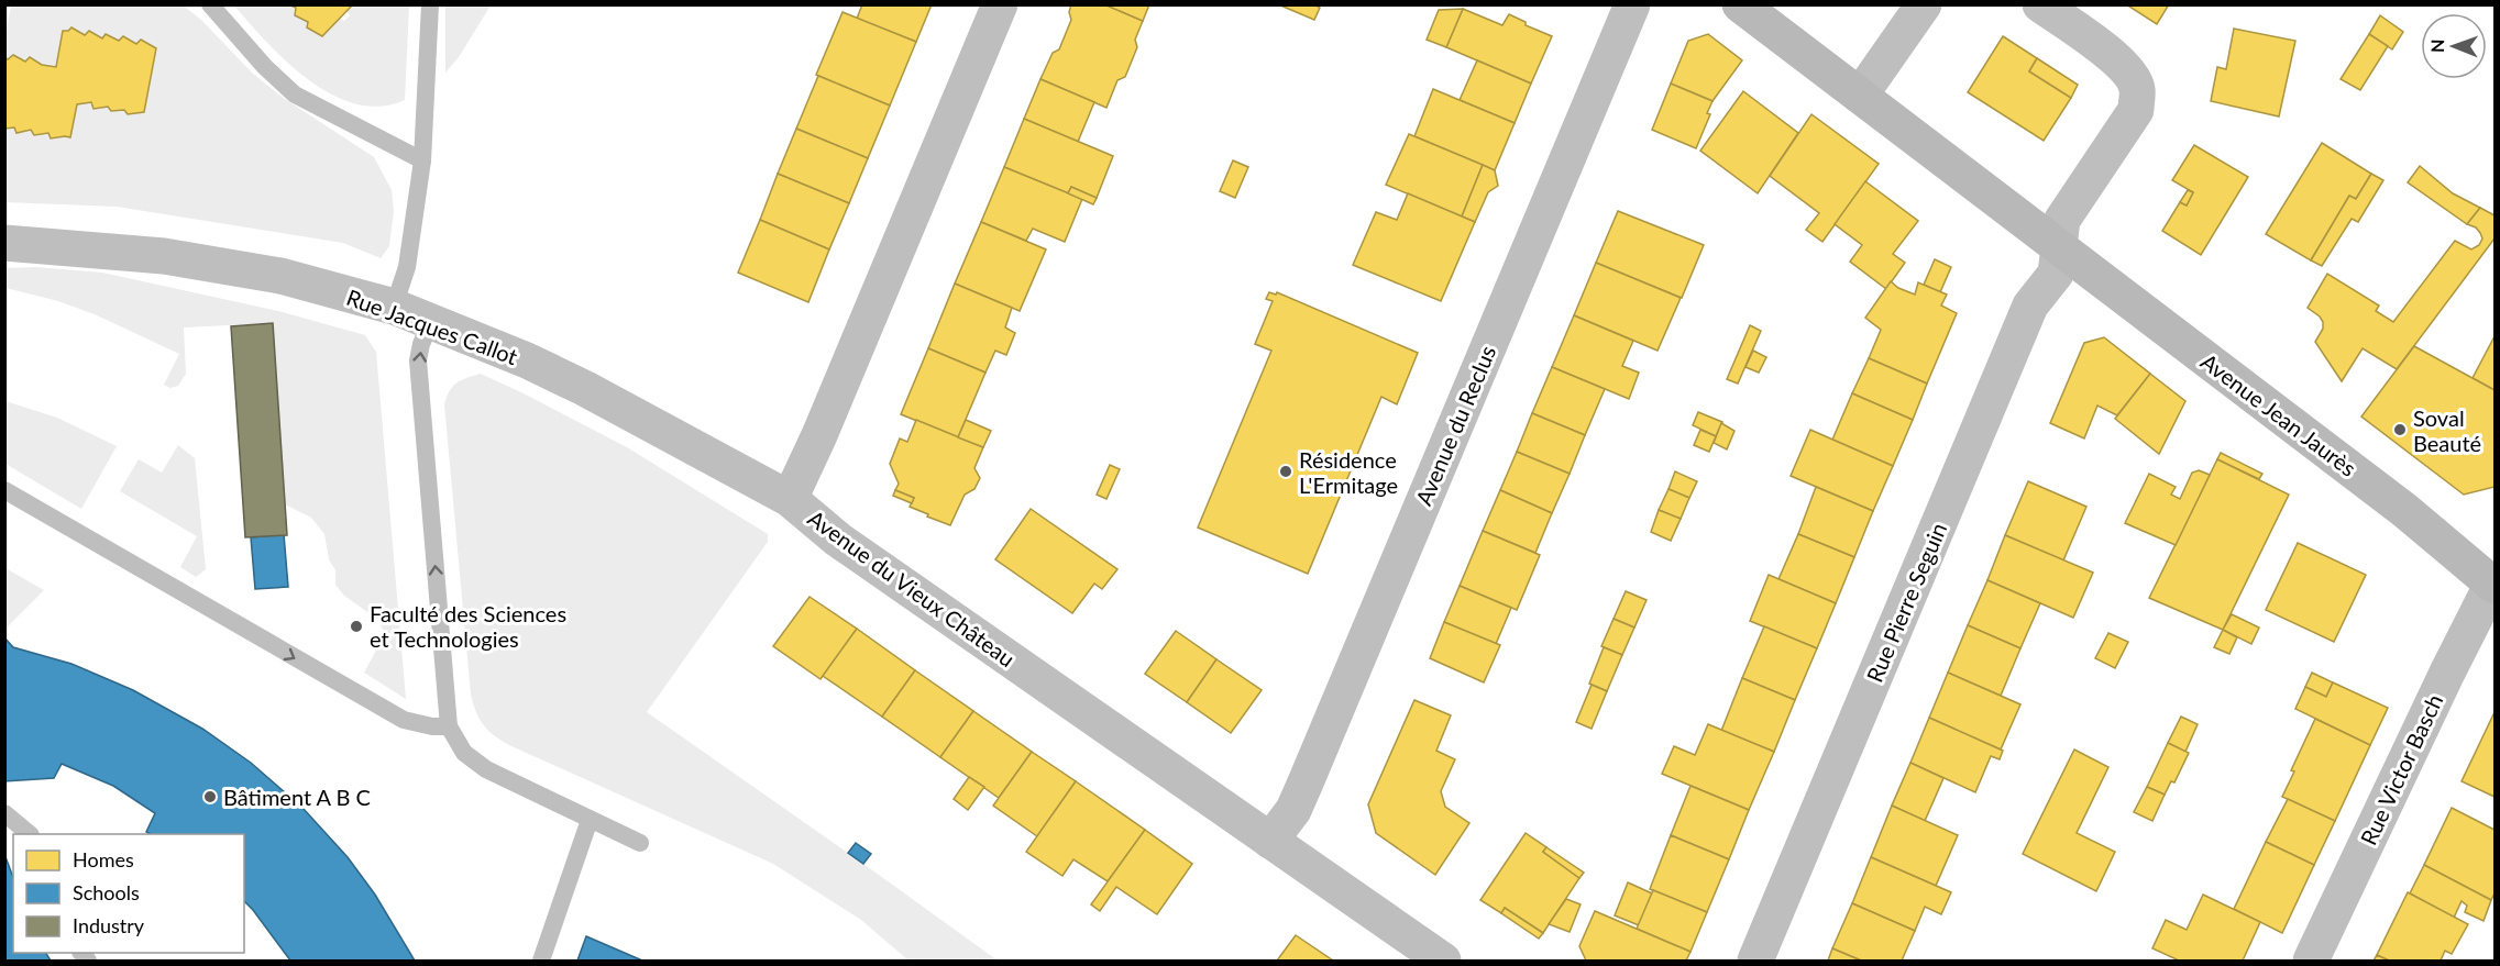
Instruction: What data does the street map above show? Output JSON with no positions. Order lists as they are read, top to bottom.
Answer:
{
  "streets": {
    "street": [
      "Rue Jacques Callot",
      "Avenue Jean Jaurès",
      "Avenue du Reclus",
      "Avenue du Vieux Château",
      "Rue Pierre Seguin",
      "Rue Victor Basch"
    ]
  },
  "crossings": [
    ["Rue Jacques Callot", "Avenue du Vieux Château"],
    ["Avenue Jean Jaurès", "Rue Pierre Seguin"],
    ["Avenue Jean Jaurès", "Rue Victor Basch"],
    ["Avenue du Reclus", "Avenue du Vieux Château"]
  ],
  "places": [
    "Soval Beauté",
    "Résidence L'Ermitage",
    "Faculté des Sciences et Technologies",
    "Bâtiment A B C"
  ],
  "legend": ["Homes", "Schools", "Industry"],
  "north": "left"
}
